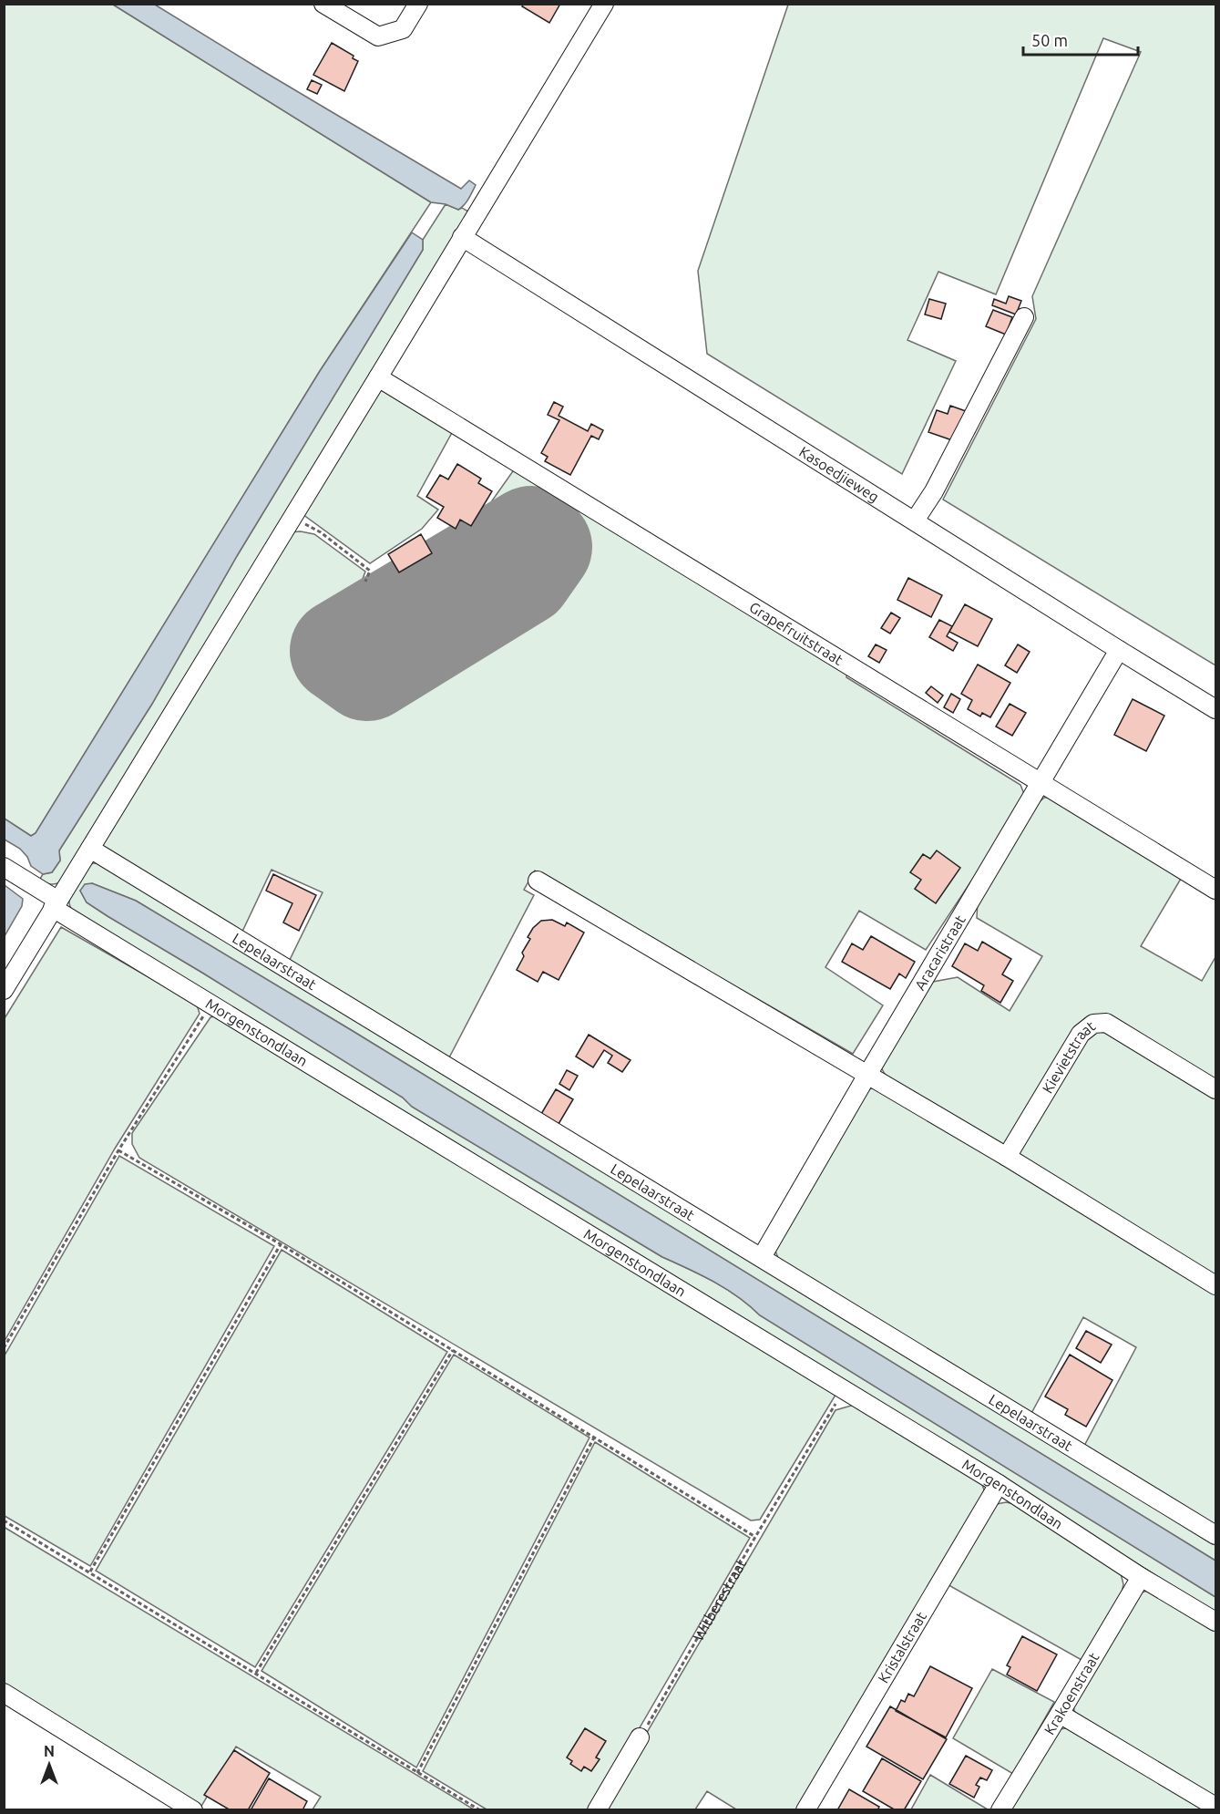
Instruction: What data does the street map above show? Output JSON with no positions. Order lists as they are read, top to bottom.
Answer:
{
  "streets": {
    "street": [
      "Kasoedjieweg",
      "Grapefruitstraat",
      "Aracaristraat",
      "Lepelaarstraat",
      "Morgenstondlaan",
      "Kievietstraat",
      "Kristalstraat",
      "Krakoenstraat"
    ],
    "path": ["Witberestraat"]
  },
  "crossings": [
    ["Kasoedjieweg", "Aracaristraat"],
    ["Grapefruitstraat", "Aracaristraat"],
    ["Aracaristraat", "Lepelaarstraat"],
    ["Morgenstondlaan", "Witberestraat"],
    ["Morgenstondlaan", "Kristalstraat"],
    ["Morgenstondlaan", "Krakoenstraat"]
  ],
  "scale_bar": "50 m",
  "north": "top"
}
